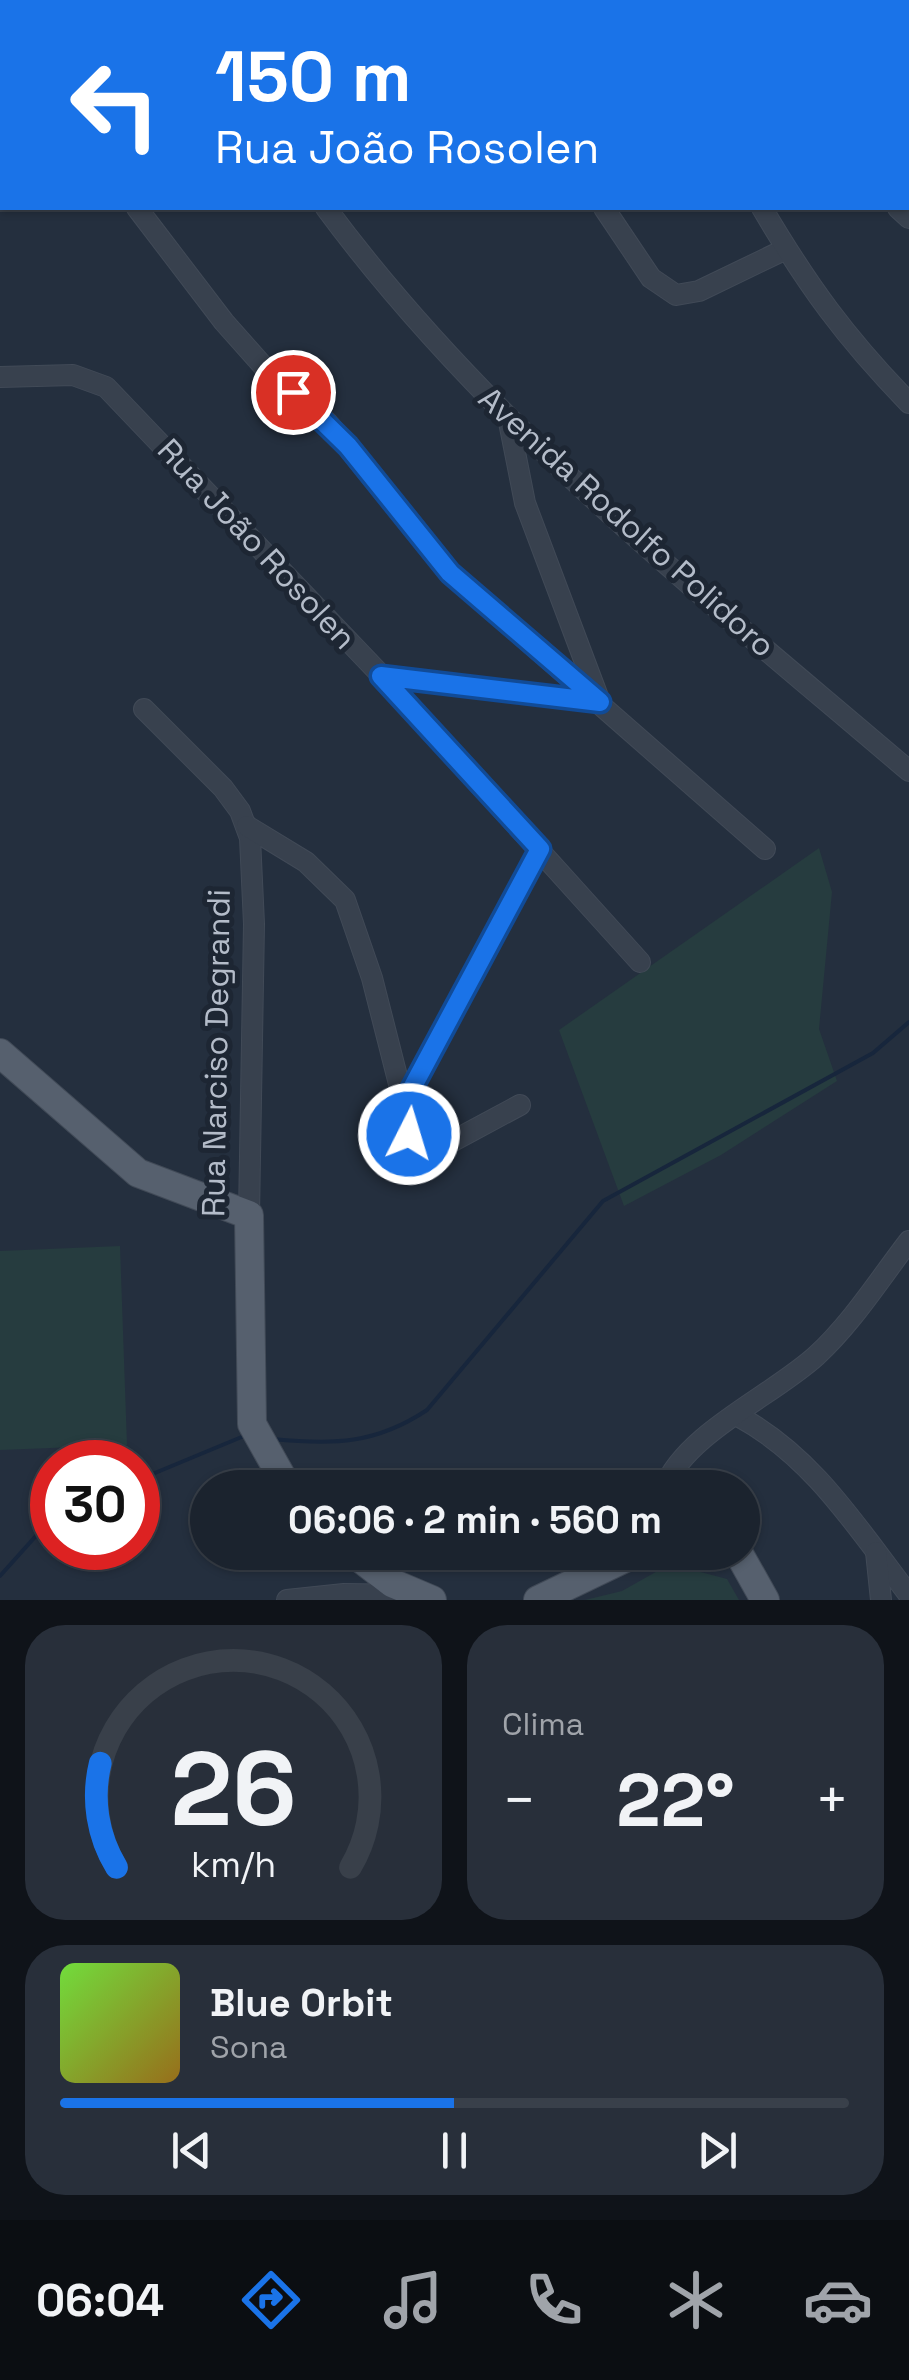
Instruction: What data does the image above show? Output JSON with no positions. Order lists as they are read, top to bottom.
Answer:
{
  "streets": {
    "main road": ["Rua Narciso Degrandi"],
    "street": ["Avenida Rodolfo Polidoro", "Rua João Rosolen"]
  },
  "page": {
    "turn": ["150 m", "Rua João Rosolen"],
    "limit": "30",
    "trip": "06:06 · 2 min · 560 m",
    "tile": "Clima",
    "heat": ["−", "22°", "+"],
    "song": ["Blue Orbit", "Sona"],
    "tabs": "06:04",
    "gauge": ["26", "km/h"]
  }
}
